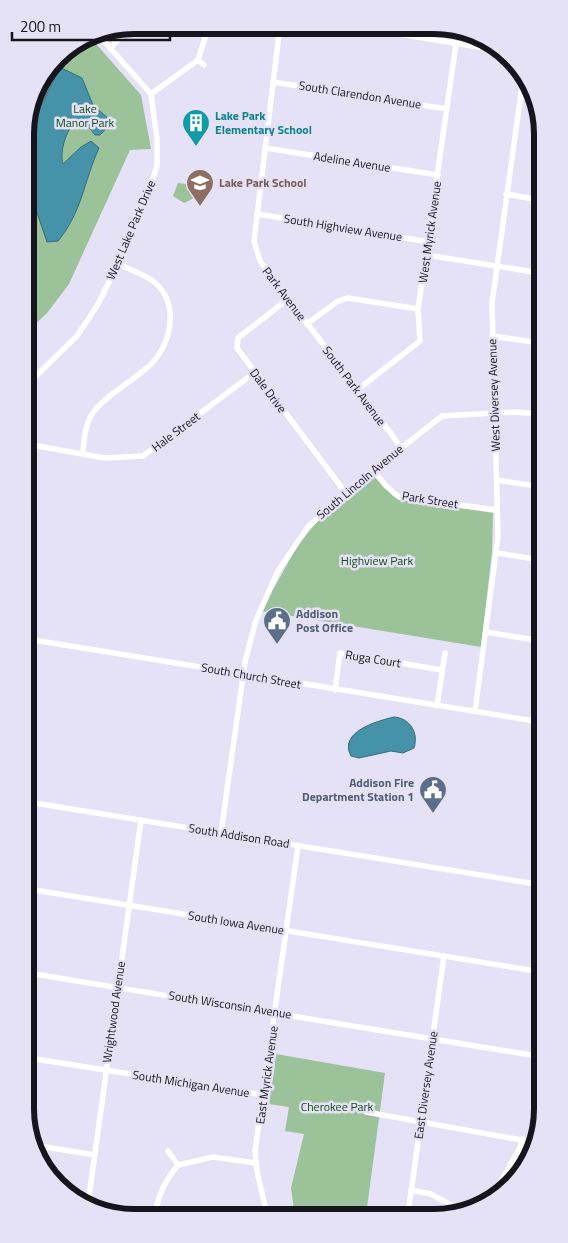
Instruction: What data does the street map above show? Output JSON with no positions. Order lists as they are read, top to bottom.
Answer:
{
  "streets": {
    "street": [
      "South Clarendon Avenue",
      "Adeline Avenue",
      "South Highview Avenue",
      "West Lake Park Drive",
      "West Myrick Avenue",
      "Park Avenue",
      "South Park Avenue",
      "Dale Drive",
      "West Diversey Avenue",
      "Hale Street",
      "South Lincoln Avenue",
      "Park Street",
      "Ruga Court",
      "South Church Street",
      "South Addison Road",
      "South Iowa Avenue",
      "South Wisconsin Avenue",
      "Wrightwood Avenue",
      "East Myrick Avenue",
      "South Michigan Avenue",
      "East Diversey Avenue"
    ]
  },
  "crossings": [
    ["South Clarendon Avenue", "West Myrick Avenue"],
    ["South Clarendon Avenue", "Park Avenue"],
    ["Adeline Avenue", "West Myrick Avenue"],
    ["Adeline Avenue", "Park Avenue"],
    ["South Highview Avenue", "West Myrick Avenue"],
    ["South Highview Avenue", "Park Avenue"],
    ["West Myrick Avenue", "South Park Avenue"],
    ["Park Avenue", "South Park Avenue"],
    ["Park Avenue", "Dale Drive"],
    ["South Park Avenue", "South Lincoln Avenue"],
    ["Dale Drive", "Hale Street"],
    ["Dale Drive", "South Lincoln Avenue"],
    ["West Diversey Avenue", "South Lincoln Avenue"],
    ["West Diversey Avenue", "Park Street"],
    ["West Diversey Avenue", "South Church Street"],
    ["South Lincoln Avenue", "Park Street"],
    ["South Lincoln Avenue", "South Church Street"],
    ["South Lincoln Avenue", "South Addison Road"],
    ["Ruga Court", "South Church Street"],
    ["South Addison Road", "Wrightwood Avenue"],
    ["South Addison Road", "East Myrick Avenue"],
    ["South Iowa Avenue", "Wrightwood Avenue"],
    ["South Iowa Avenue", "East Myrick Avenue"],
    ["South Iowa Avenue", "East Diversey Avenue"],
    ["South Wisconsin Avenue", "Wrightwood Avenue"],
    ["South Wisconsin Avenue", "East Myrick Avenue"],
    ["South Wisconsin Avenue", "East Diversey Avenue"],
    ["Wrightwood Avenue", "South Michigan Avenue"],
    ["East Myrick Avenue", "South Michigan Avenue"]
  ],
  "parks": ["Lake Manor Park", "Highview Park", "Cherokee Park"],
  "places": {
    "building": ["Lake Park Elementary School"],
    "school or university": ["Lake Park School"],
    "public building": ["Addison Post Office", "Addison Fire Department Station 1"]
  },
  "scale_bar": "200 m"
}
